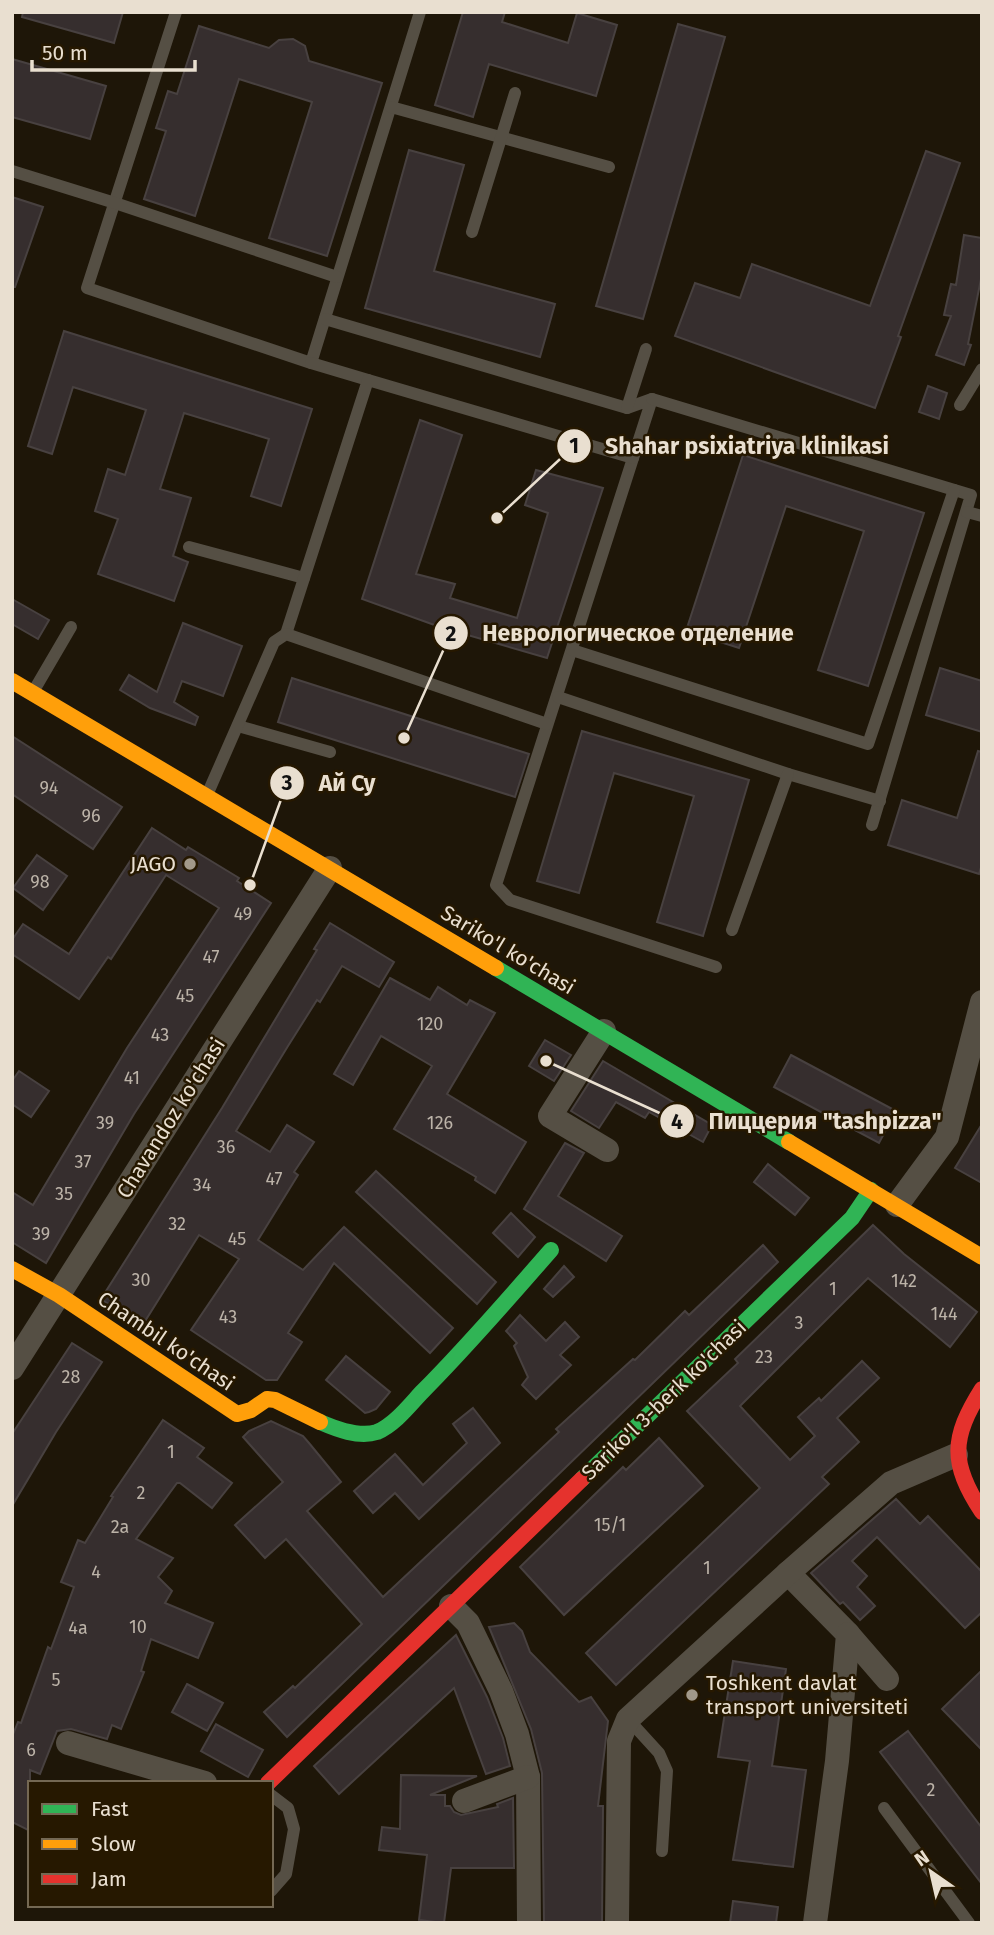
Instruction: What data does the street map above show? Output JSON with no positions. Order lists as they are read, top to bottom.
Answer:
{
  "streets": {
    "street": [
      "Sariko'l ko'chasi",
      "Chavandoz ko'chasi",
      "Chambil ko'chasi",
      "Sariko'l 3-berk ko'chasi"
    ]
  },
  "crossings": [
    ["Sariko'l ko'chasi", "Chavandoz ko'chasi"],
    ["Sariko'l ko'chasi", "Sariko'l 3-berk ko'chasi"],
    ["Chavandoz ko'chasi", "Chambil ko'chasi"]
  ],
  "places": [
    "Shahar psixiatriya klinikasi",
    "Неврологическое отделение",
    "JAGO",
    "Ай Су",
    "Пиццерия \"tashpizza\"",
    "Toshkent davlat transport universiteti"
  ],
  "house_numbers": [
    "94",
    "96",
    "98",
    "49",
    "47",
    "45",
    "120",
    "43",
    "41",
    "39",
    "126",
    "36",
    "37",
    "47",
    "34",
    "35",
    "32",
    "39",
    "45",
    "30",
    "142",
    "1",
    "144",
    "43",
    "3",
    "23",
    "28",
    "1",
    "2",
    "15/1",
    "2a",
    "1",
    "4",
    "10",
    "4a",
    "5",
    "6",
    "2"
  ],
  "legend": ["Fast", "Slow", "Jam"],
  "scale_bar": "50 m",
  "north": "top left"
}
